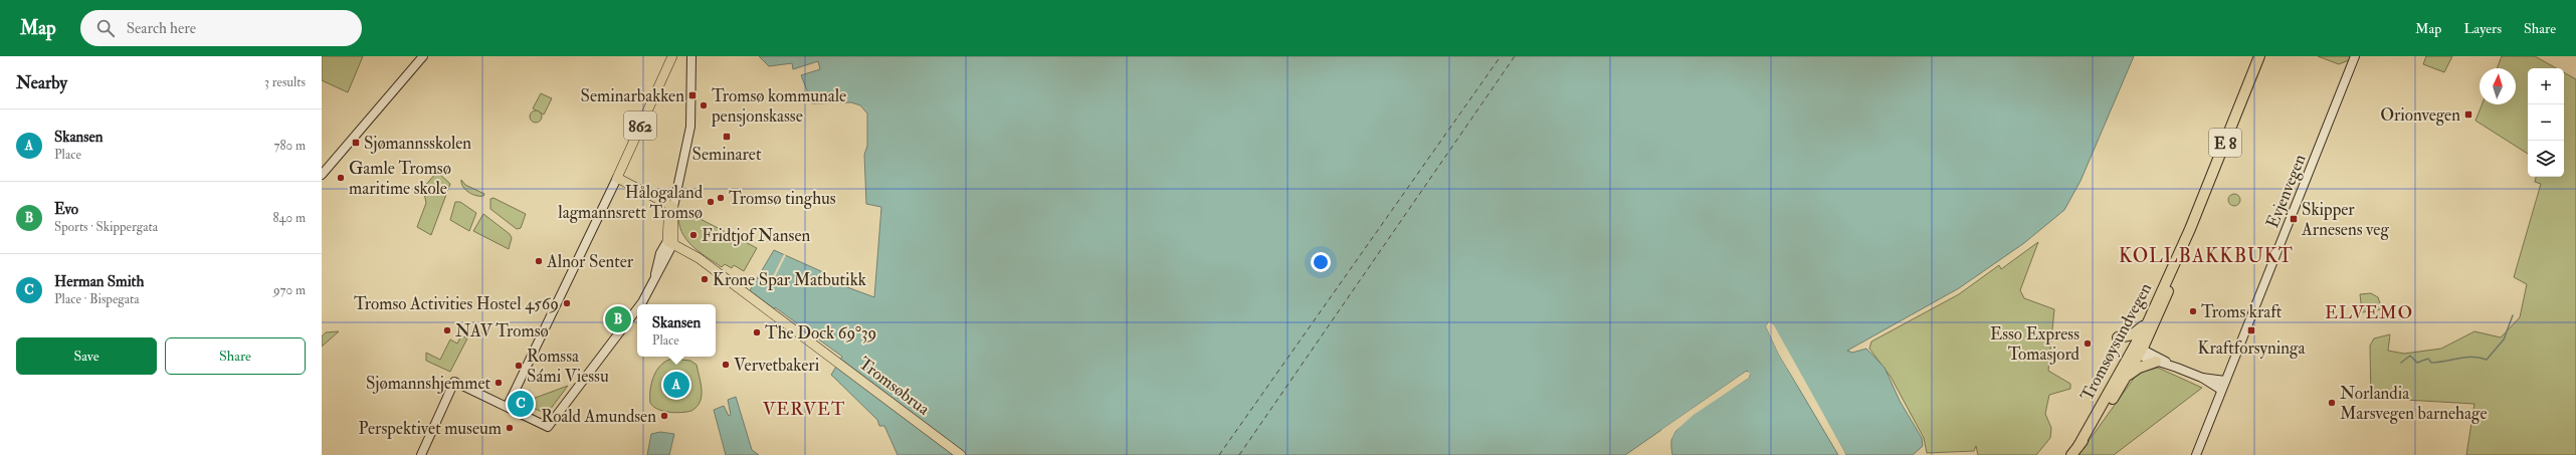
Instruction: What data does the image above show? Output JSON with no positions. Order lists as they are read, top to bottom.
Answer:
{
  "streets": {
    "highway": ["E 8", "Tromsøysundvegen"],
    "main road": ["862", "Tromsøbrua"],
    "street": ["Evjenvegen"]
  },
  "crossings": [
    ["E 8", "Tromsøysundvegen"]
  ],
  "districts": ["KOLLBAKKBUKT", "ELVEMO", "VERVET"],
  "places": {
    "transit": [
      "Seminarbakken",
      "Orionvegen",
      "Seminaret",
      "Sjømannsskolen",
      "Skipper Arnesens veg",
      "Kraftforsyninga"
    ],
    "other": [
      "Tromsø kommunale pensjonskasse",
      "Gamle Tromsø maritime skole",
      "Tromsø tinghus",
      "Hålogaland lagmannsrett Tromsø",
      "Fridtjof Nansen",
      "Alnor Senter",
      "Krone Spar Matbutikk",
      "Tromso Activities Hostel 4569",
      "Troms kraft",
      "NAV Tromsø",
      "The Dock 69°39",
      "Esso Express Tomasjord",
      "Vervetbakeri",
      "Romssa Sámi Viessu",
      "Sjømannshjemmet",
      "Norlandia Marsvegen barnehage",
      "Roald Amundsen",
      "Perspektivet museum"
    ]
  },
  "north": "top",
  "page": {
    "header": "Map",
    "search": "Search here",
    "nav": ["Map", "Layers", "Share"],
    "heading": ["Nearby", "3 results"],
    "map_buttons": ["+", "−"],
    "list": [
      {
        "mark": "A",
        "name": "Skansen",
        "note": "Place",
        "value": "780 m"
      },
      {
        "mark": "B",
        "name": "Evo",
        "note": "Sports · Skippergata",
        "value": "840 m"
      },
      {
        "mark": "C",
        "name": "Herman Smith",
        "note": "Place · Bispegata",
        "value": "970 m"
      }
    ],
    "popup": ["Skansen", "Place"],
    "pins": ["B", "A", "C"],
    "buttons": ["Save", "Share"]
  }
}
